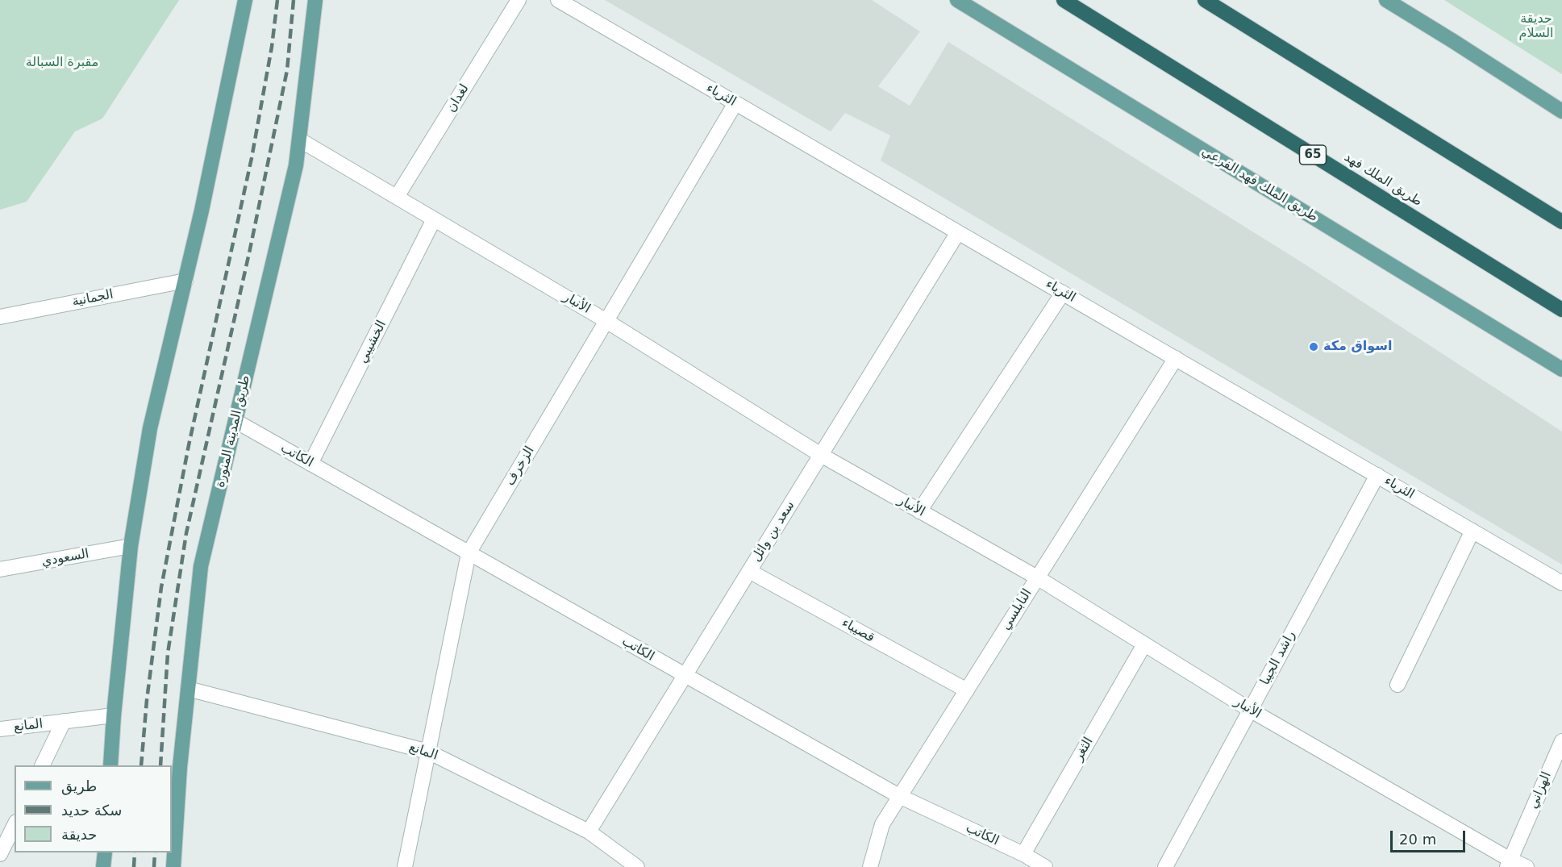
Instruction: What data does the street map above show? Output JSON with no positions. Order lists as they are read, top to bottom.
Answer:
{
  "streets": {
    "highway": ["65", "طريق الملك فهد"],
    "main road": ["طريق الملك فهد الفرعي", "طريق المدينة المنورة"],
    "street": [
      "الثرياء",
      "لغدان",
      "الجمانية",
      "الأنبار",
      "الخشيبي",
      "الكاتب",
      "الزخرف",
      "سعد بن وائل",
      "السعودي",
      "النابلسي",
      "قصيباء",
      "راشد الجيبا",
      "المانع",
      "الثغر",
      "الهزاني"
    ]
  },
  "crossings": [
    ["الثرياء", "الزخرف"],
    ["الثرياء", "سعد بن وائل"],
    ["الثرياء", "النابلسي"],
    ["الثرياء", "راشد الجيبا"],
    ["لغدان", "الأنبار"],
    ["الأنبار", "الخشيبي"],
    ["الأنبار", "طريق المدينة المنورة"],
    ["الأنبار", "الزخرف"],
    ["الأنبار", "سعد بن وائل"],
    ["الأنبار", "النابلسي"],
    ["الأنبار", "راشد الجيبا"],
    ["الأنبار", "الثغر"],
    ["الأنبار", "الهزاني"],
    ["الخشيبي", "الكاتب"],
    ["طريق المدينة المنورة", "الكاتب"],
    ["طريق المدينة المنورة", "المانع"],
    ["الكاتب", "الزخرف"],
    ["الكاتب", "سعد بن وائل"],
    ["الكاتب", "النابلسي"],
    ["الكاتب", "الثغر"],
    ["الزخرف", "المانع"],
    ["سعد بن وائل", "قصيباء"],
    ["سعد بن وائل", "المانع"],
    ["النابلسي", "قصيباء"]
  ],
  "parks": ["حديقة السلام", "مقبرة السبالة"],
  "places": ["اسواق مكة"],
  "legend": ["طريق", "سكة حديد", "حديقة"],
  "scale_bar": "20 m"
}
